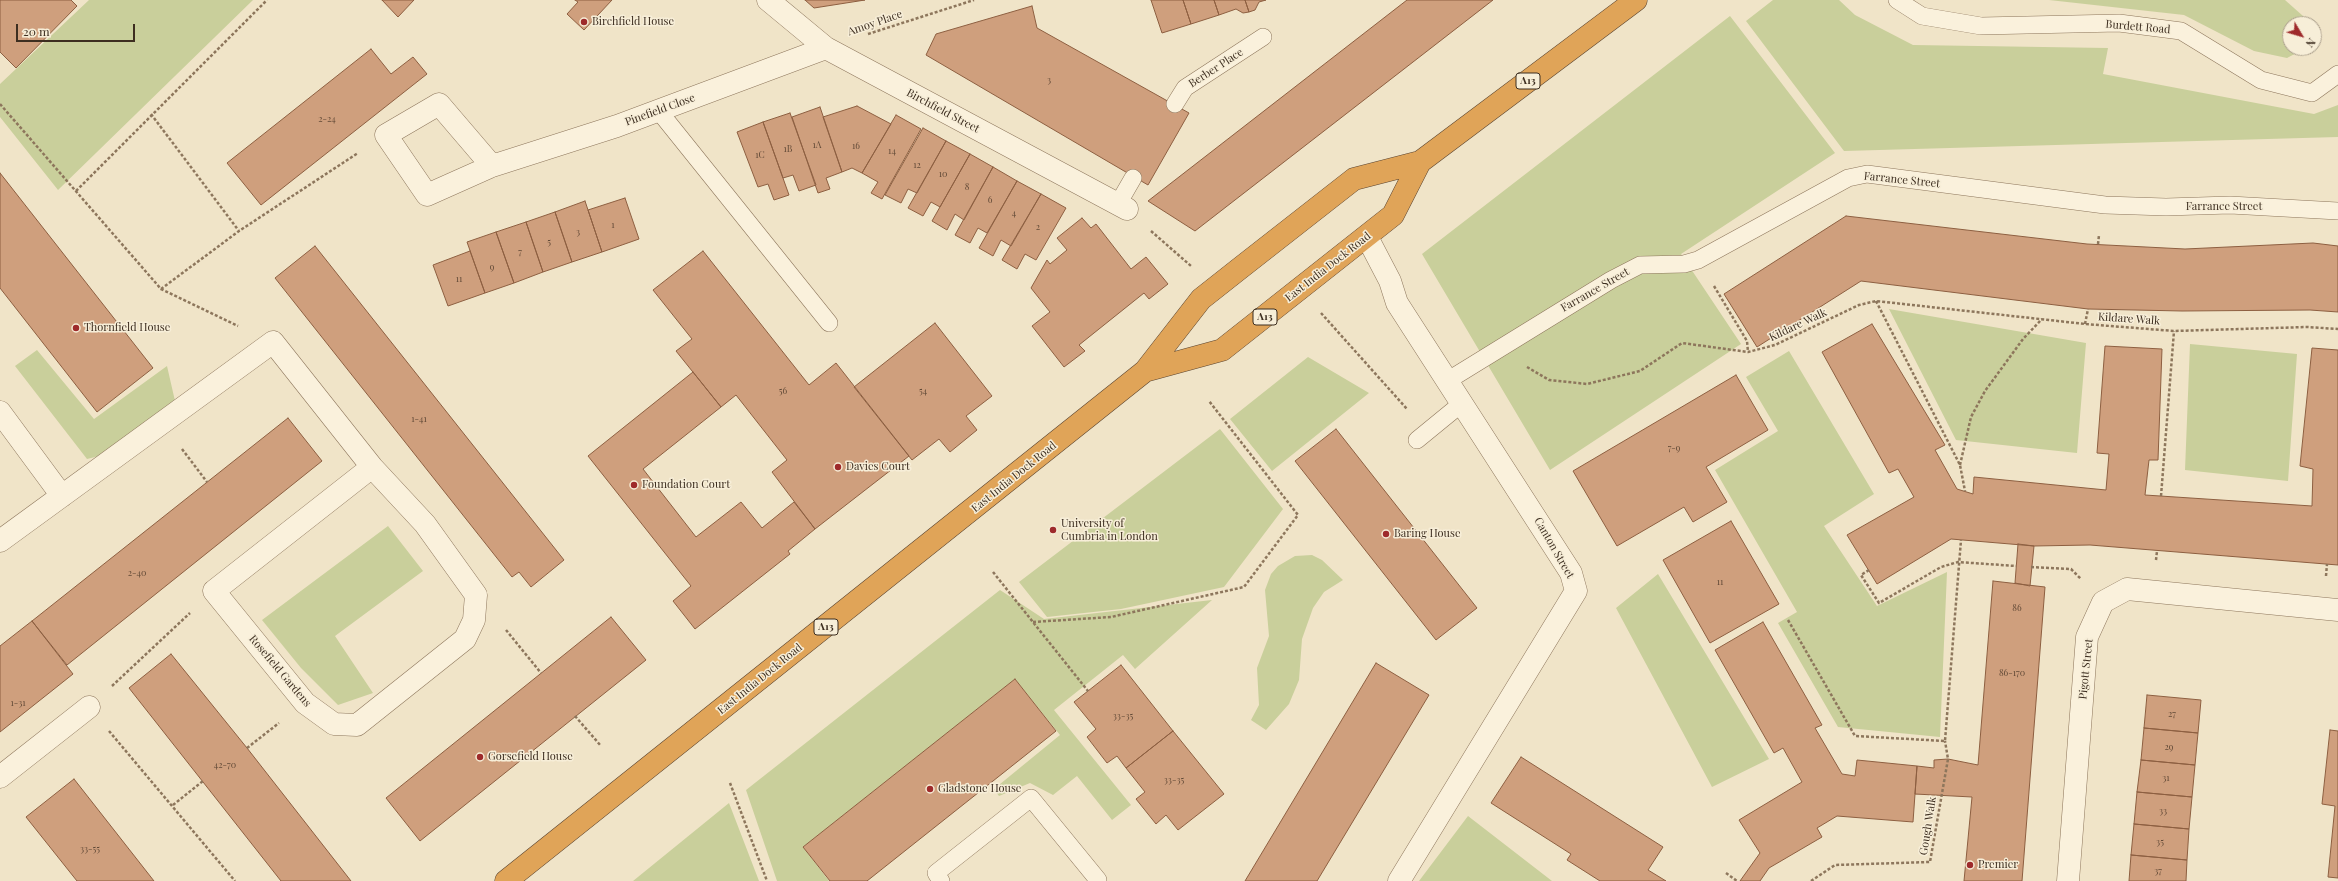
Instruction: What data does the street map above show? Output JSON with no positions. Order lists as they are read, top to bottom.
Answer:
{
  "streets": {
    "highway": ["A13", "East India Dock Road"],
    "street": [
      "Pinefield Close",
      "Birchfield Street",
      "Canton Street",
      "Pigott Street",
      "Rosefield Gardens"
    ],
    "lane": ["Burdett Road", "Berber Place", "Farrance Street"],
    "path": ["Amoy Place", "Kildare Walk", "Gough Walk"]
  },
  "crossings": [
    ["Amoy Place", "Pinefield Close"],
    ["Amoy Place", "Birchfield Street"],
    ["Pinefield Close", "Birchfield Street"],
    ["Farrance Street", "Canton Street"],
    ["East India Dock Road", "Canton Street"]
  ],
  "places": [
    "Birchfield House",
    "Thornfield House",
    "Davies Court",
    "Foundation Court",
    "University of Cumbria in London",
    "Baring House",
    "Gorsefield House",
    "Gladstone House",
    "Premier"
  ],
  "house_numbers": [
    "3",
    "2-24",
    "1A",
    "16",
    "1B",
    "14",
    "1C",
    "12",
    "10",
    "8",
    "6",
    "4",
    "1",
    "2",
    "3",
    "5",
    "7",
    "9",
    "11",
    "56",
    "54",
    "1-41",
    "7-9",
    "2-40",
    "11",
    "86",
    "86-170",
    "1-31",
    "27",
    "33-35",
    "29",
    "42-70",
    "31",
    "33-35",
    "33",
    "35",
    "33-55",
    "37"
  ],
  "scale_bar": "20 m",
  "north": "bottom right"
}
